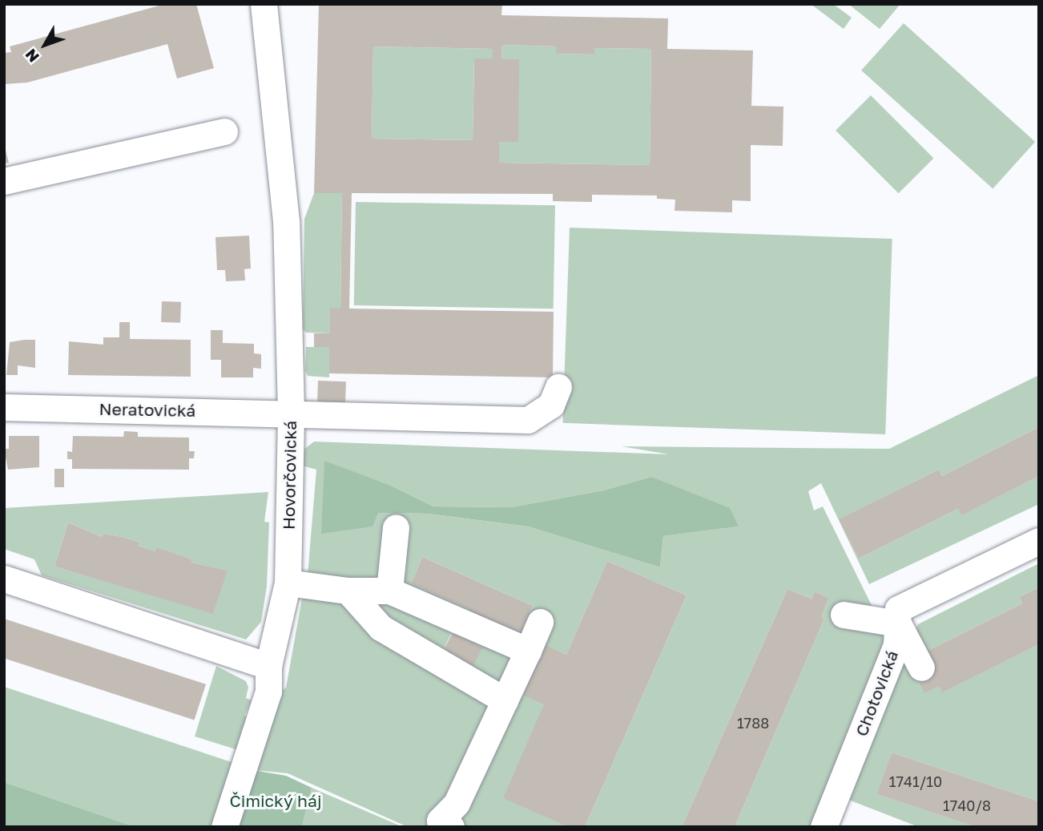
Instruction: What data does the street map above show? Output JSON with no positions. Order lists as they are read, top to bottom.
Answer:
{
  "streets": {
    "street": ["Neratovická", "Hovorčovická", "Chotovická"]
  },
  "crossings": [
    ["Neratovická", "Hovorčovická"]
  ],
  "parks": ["Čimický háj"],
  "house_numbers": ["1788", "1741/10", "1740/8"],
  "north": "bottom left"
}
